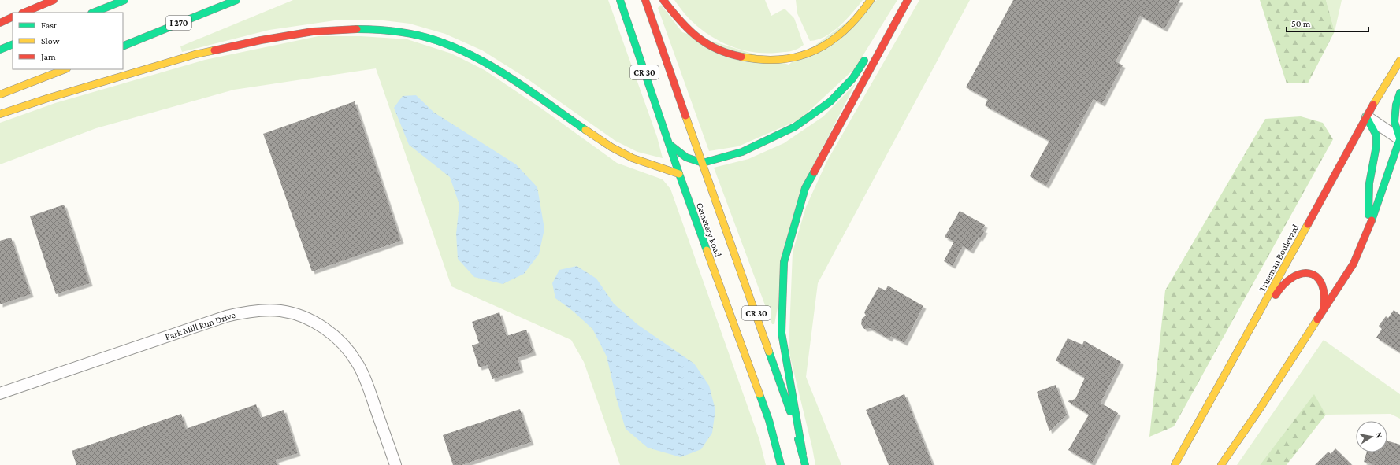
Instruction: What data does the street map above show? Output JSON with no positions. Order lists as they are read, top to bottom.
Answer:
{
  "streets": {
    "main road": [
      "I 270",
      "CR 30",
      "Cemetery Road",
      "Trueman Boulevard"
    ],
    "street": ["Park Mill Run Drive"]
  },
  "legend": ["Fast", "Slow", "Jam"],
  "scale_bar": "50 m",
  "north": "right"
}
